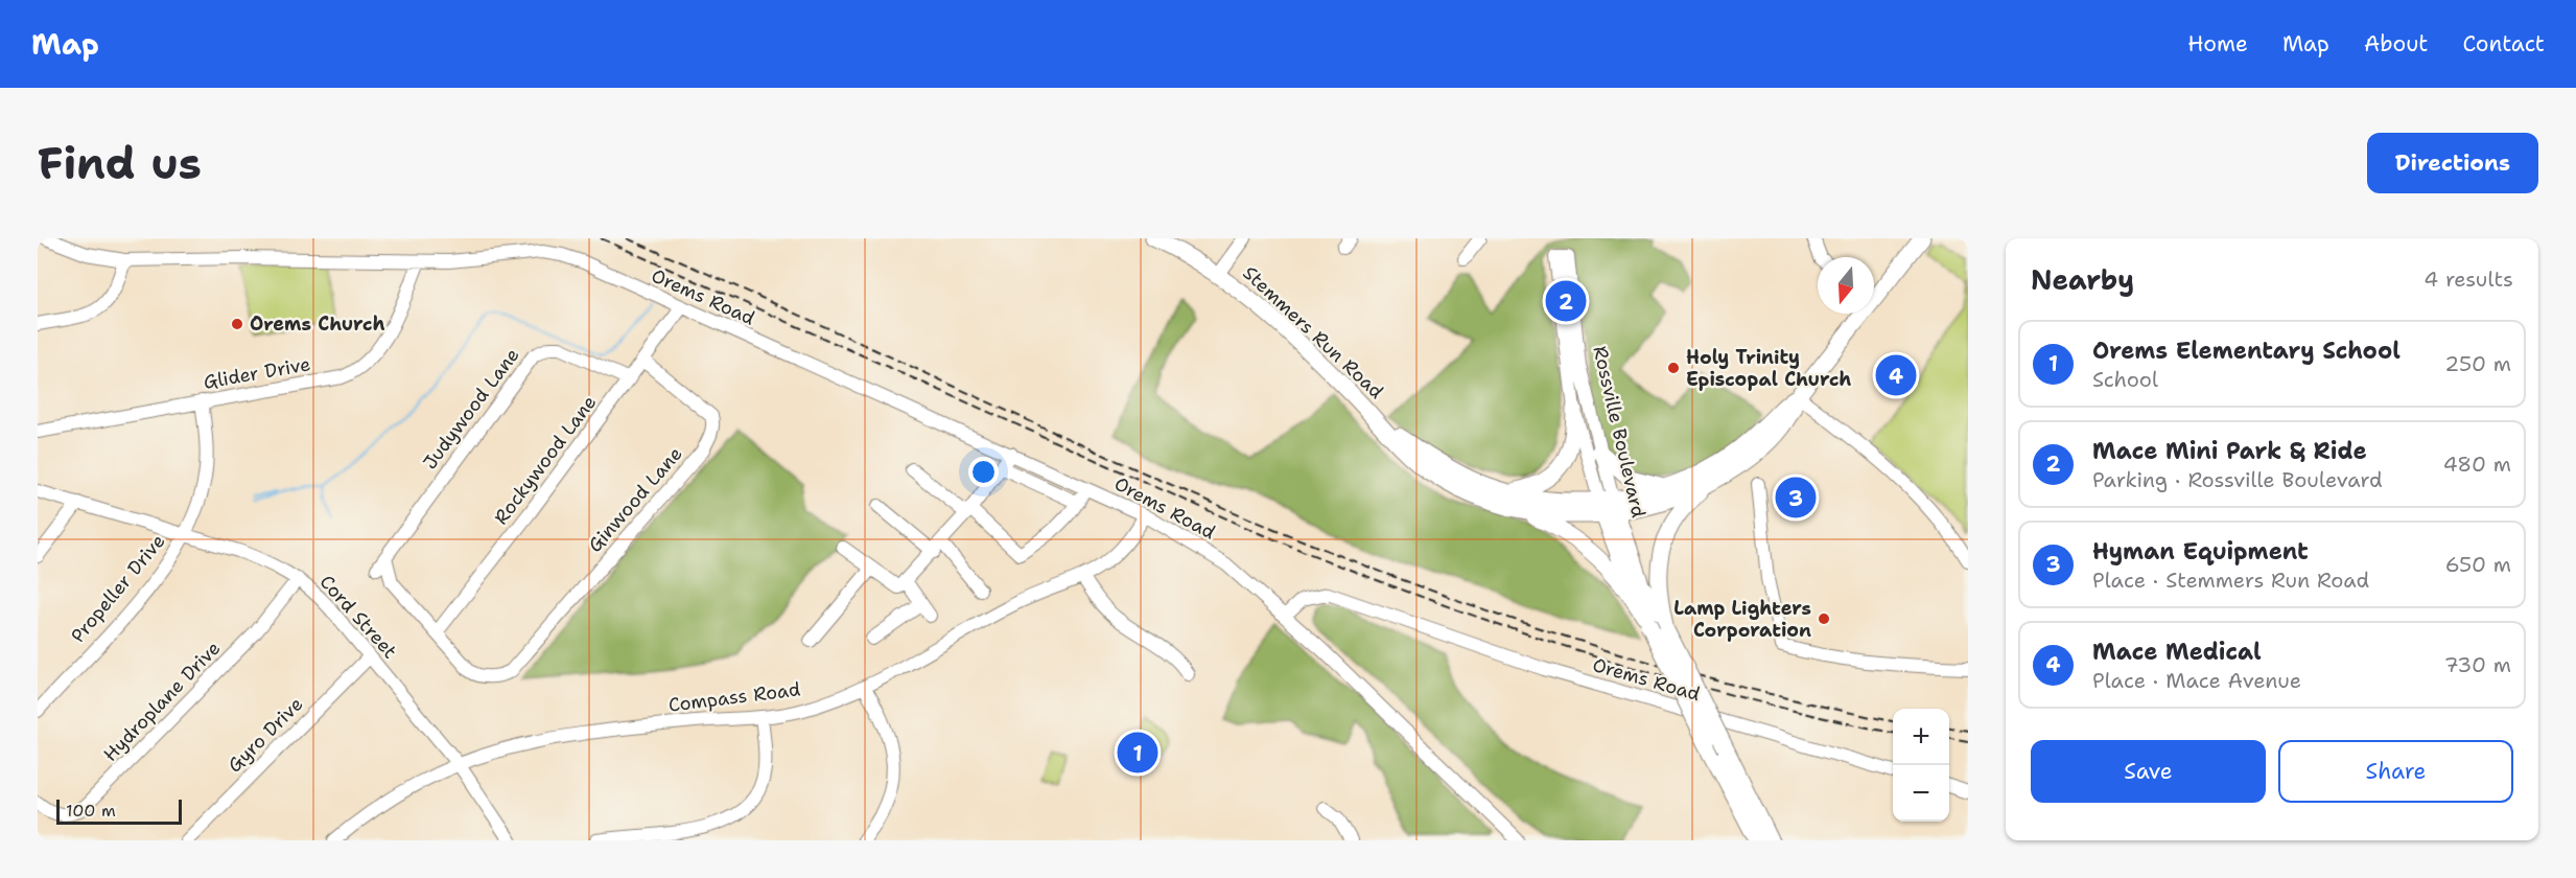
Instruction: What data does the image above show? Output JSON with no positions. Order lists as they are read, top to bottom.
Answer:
{
  "streets": {
    "main road": ["Stemmers Run Road", "Rossville Boulevard"],
    "street": [
      "Orems Road",
      "Glider Drive",
      "Judywood Lane",
      "Rockywood Lane",
      "Ginwood Lane",
      "Propeller Drive",
      "Cord Street",
      "Compass Road",
      "Hydroplane Drive",
      "Gyro Drive"
    ]
  },
  "crossings": [
    ["Orems Road", "Glider Drive"],
    ["Orems Road", "Rockywood Lane"],
    ["Orems Road", "Compass Road"],
    ["Stemmers Run Road", "Rossville Boulevard"],
    ["Glider Drive", "Propeller Drive"],
    ["Judywood Lane", "Rockywood Lane"],
    ["Rockywood Lane", "Ginwood Lane"],
    ["Propeller Drive", "Cord Street"],
    ["Cord Street", "Compass Road"],
    ["Cord Street", "Hydroplane Drive"],
    ["Cord Street", "Gyro Drive"]
  ],
  "places": ["Orems Church", "Holy Trinity Episcopal Church", "Lamp Lighters Corporation"],
  "scale_bar": "100 m",
  "north": "bottom",
  "page": {
    "header": "Map",
    "nav": [
      "Home",
      "Map",
      "About",
      "Contact"
    ],
    "buttons": [
      "Directions",
      ["Save", "Share"]
    ],
    "title": "Find us",
    "heading": ["Nearby", "4 results"],
    "pins": [
      "2",
      "4",
      "3",
      "1"
    ],
    "list": [
      {
        "mark": "1",
        "name": "Orems Elementary School",
        "note": "School",
        "value": "250 m"
      },
      {
        "mark": "2",
        "name": "Mace Mini Park & Ride",
        "note": "Parking · Rossville Boulevard",
        "value": "480 m"
      },
      {
        "mark": "3",
        "name": "Hyman Equipment",
        "note": "Place · Stemmers Run Road",
        "value": "650 m"
      },
      {
        "mark": "4",
        "name": "Mace Medical",
        "note": "Place · Mace Avenue",
        "value": "730 m"
      }
    ],
    "map_buttons": ["+", "−"],
    "scale": "100 m"
  }
}
